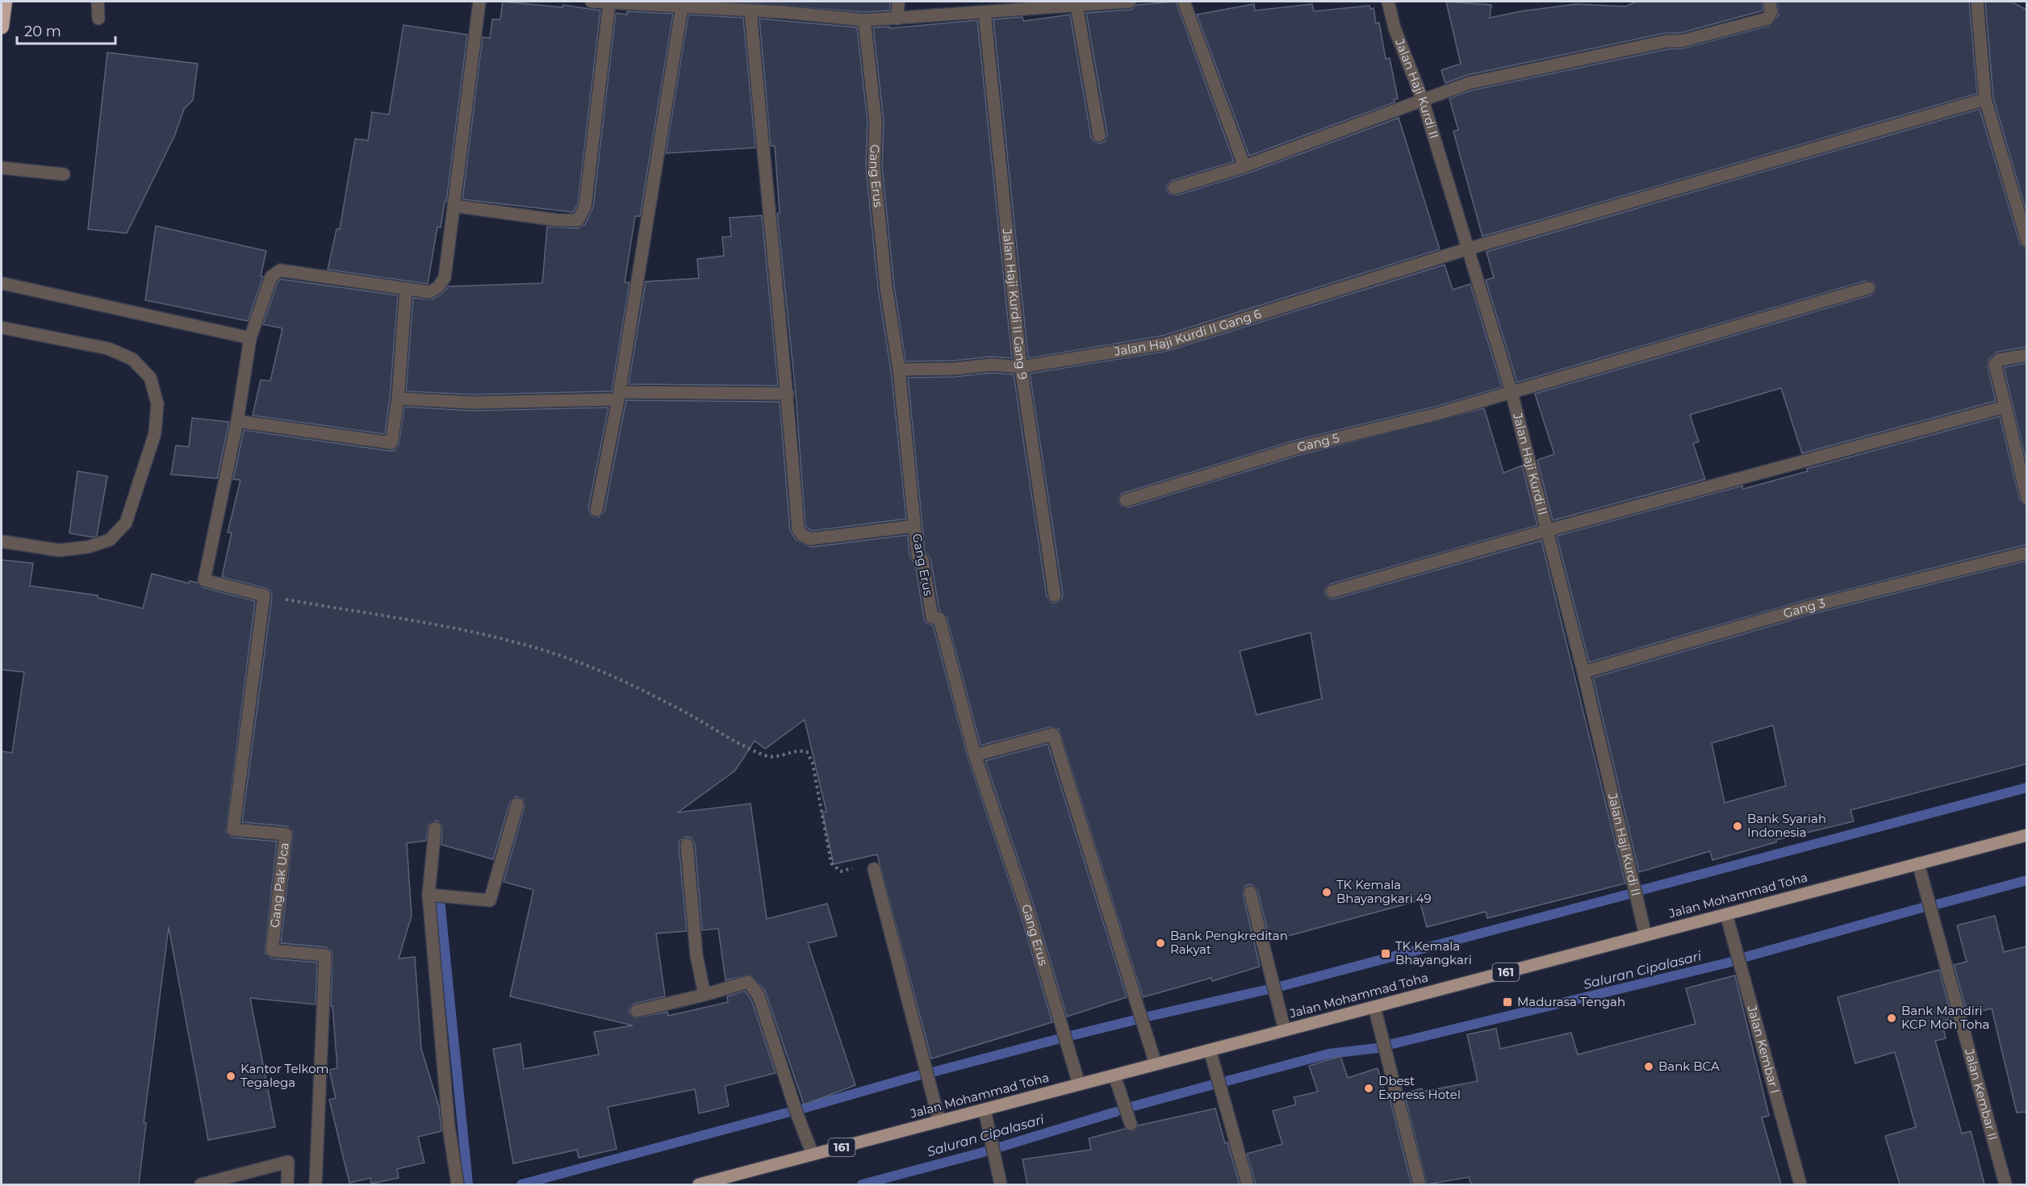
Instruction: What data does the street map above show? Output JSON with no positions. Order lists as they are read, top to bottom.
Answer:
{
  "streets": {
    "main road": ["Jalan Mohammad Toha", "161"],
    "street": [
      "Jalan Haji Kurdi II",
      "Gang Erus",
      "Jalan Haji Kurdi II Gang 9",
      "Jalan Haji Kurdi II Gang 6",
      "Gang 5",
      "Gang 3",
      "Gang Pak Uca",
      "Jalan Kembar I",
      "Jalan Kembar II"
    ]
  },
  "crossings": [
    ["Jalan Haji Kurdi II", "Jalan Haji Kurdi II Gang 6"],
    ["Jalan Haji Kurdi II", "Gang 5"],
    ["Jalan Haji Kurdi II", "Gang 3"],
    ["Jalan Haji Kurdi II", "Jalan Mohammad Toha"],
    ["Gang Erus", "Jalan Haji Kurdi II Gang 6"],
    ["Gang Erus", "Jalan Mohammad Toha"],
    ["Jalan Haji Kurdi II Gang 9", "Jalan Haji Kurdi II Gang 6"],
    ["Jalan Mohammad Toha", "Jalan Kembar I"],
    ["Jalan Mohammad Toha", "Jalan Kembar II"]
  ],
  "water": ["Saluran Cipalasari"],
  "places": {
    "other": [
      "Bank Syariah Indonesia",
      "TK Kemala Bhayangkari 49",
      "Bank Pengkreditan Rakyat",
      "Bank Mandiri KCP Moh Toha",
      "Bank BCA",
      "Kantor Telkom Tegalega",
      "Dbest Express Hotel"
    ],
    "transit": ["TK Kemala Bhayangkari", "Madurasa Tengah"]
  },
  "scale_bar": "20 m"
}
